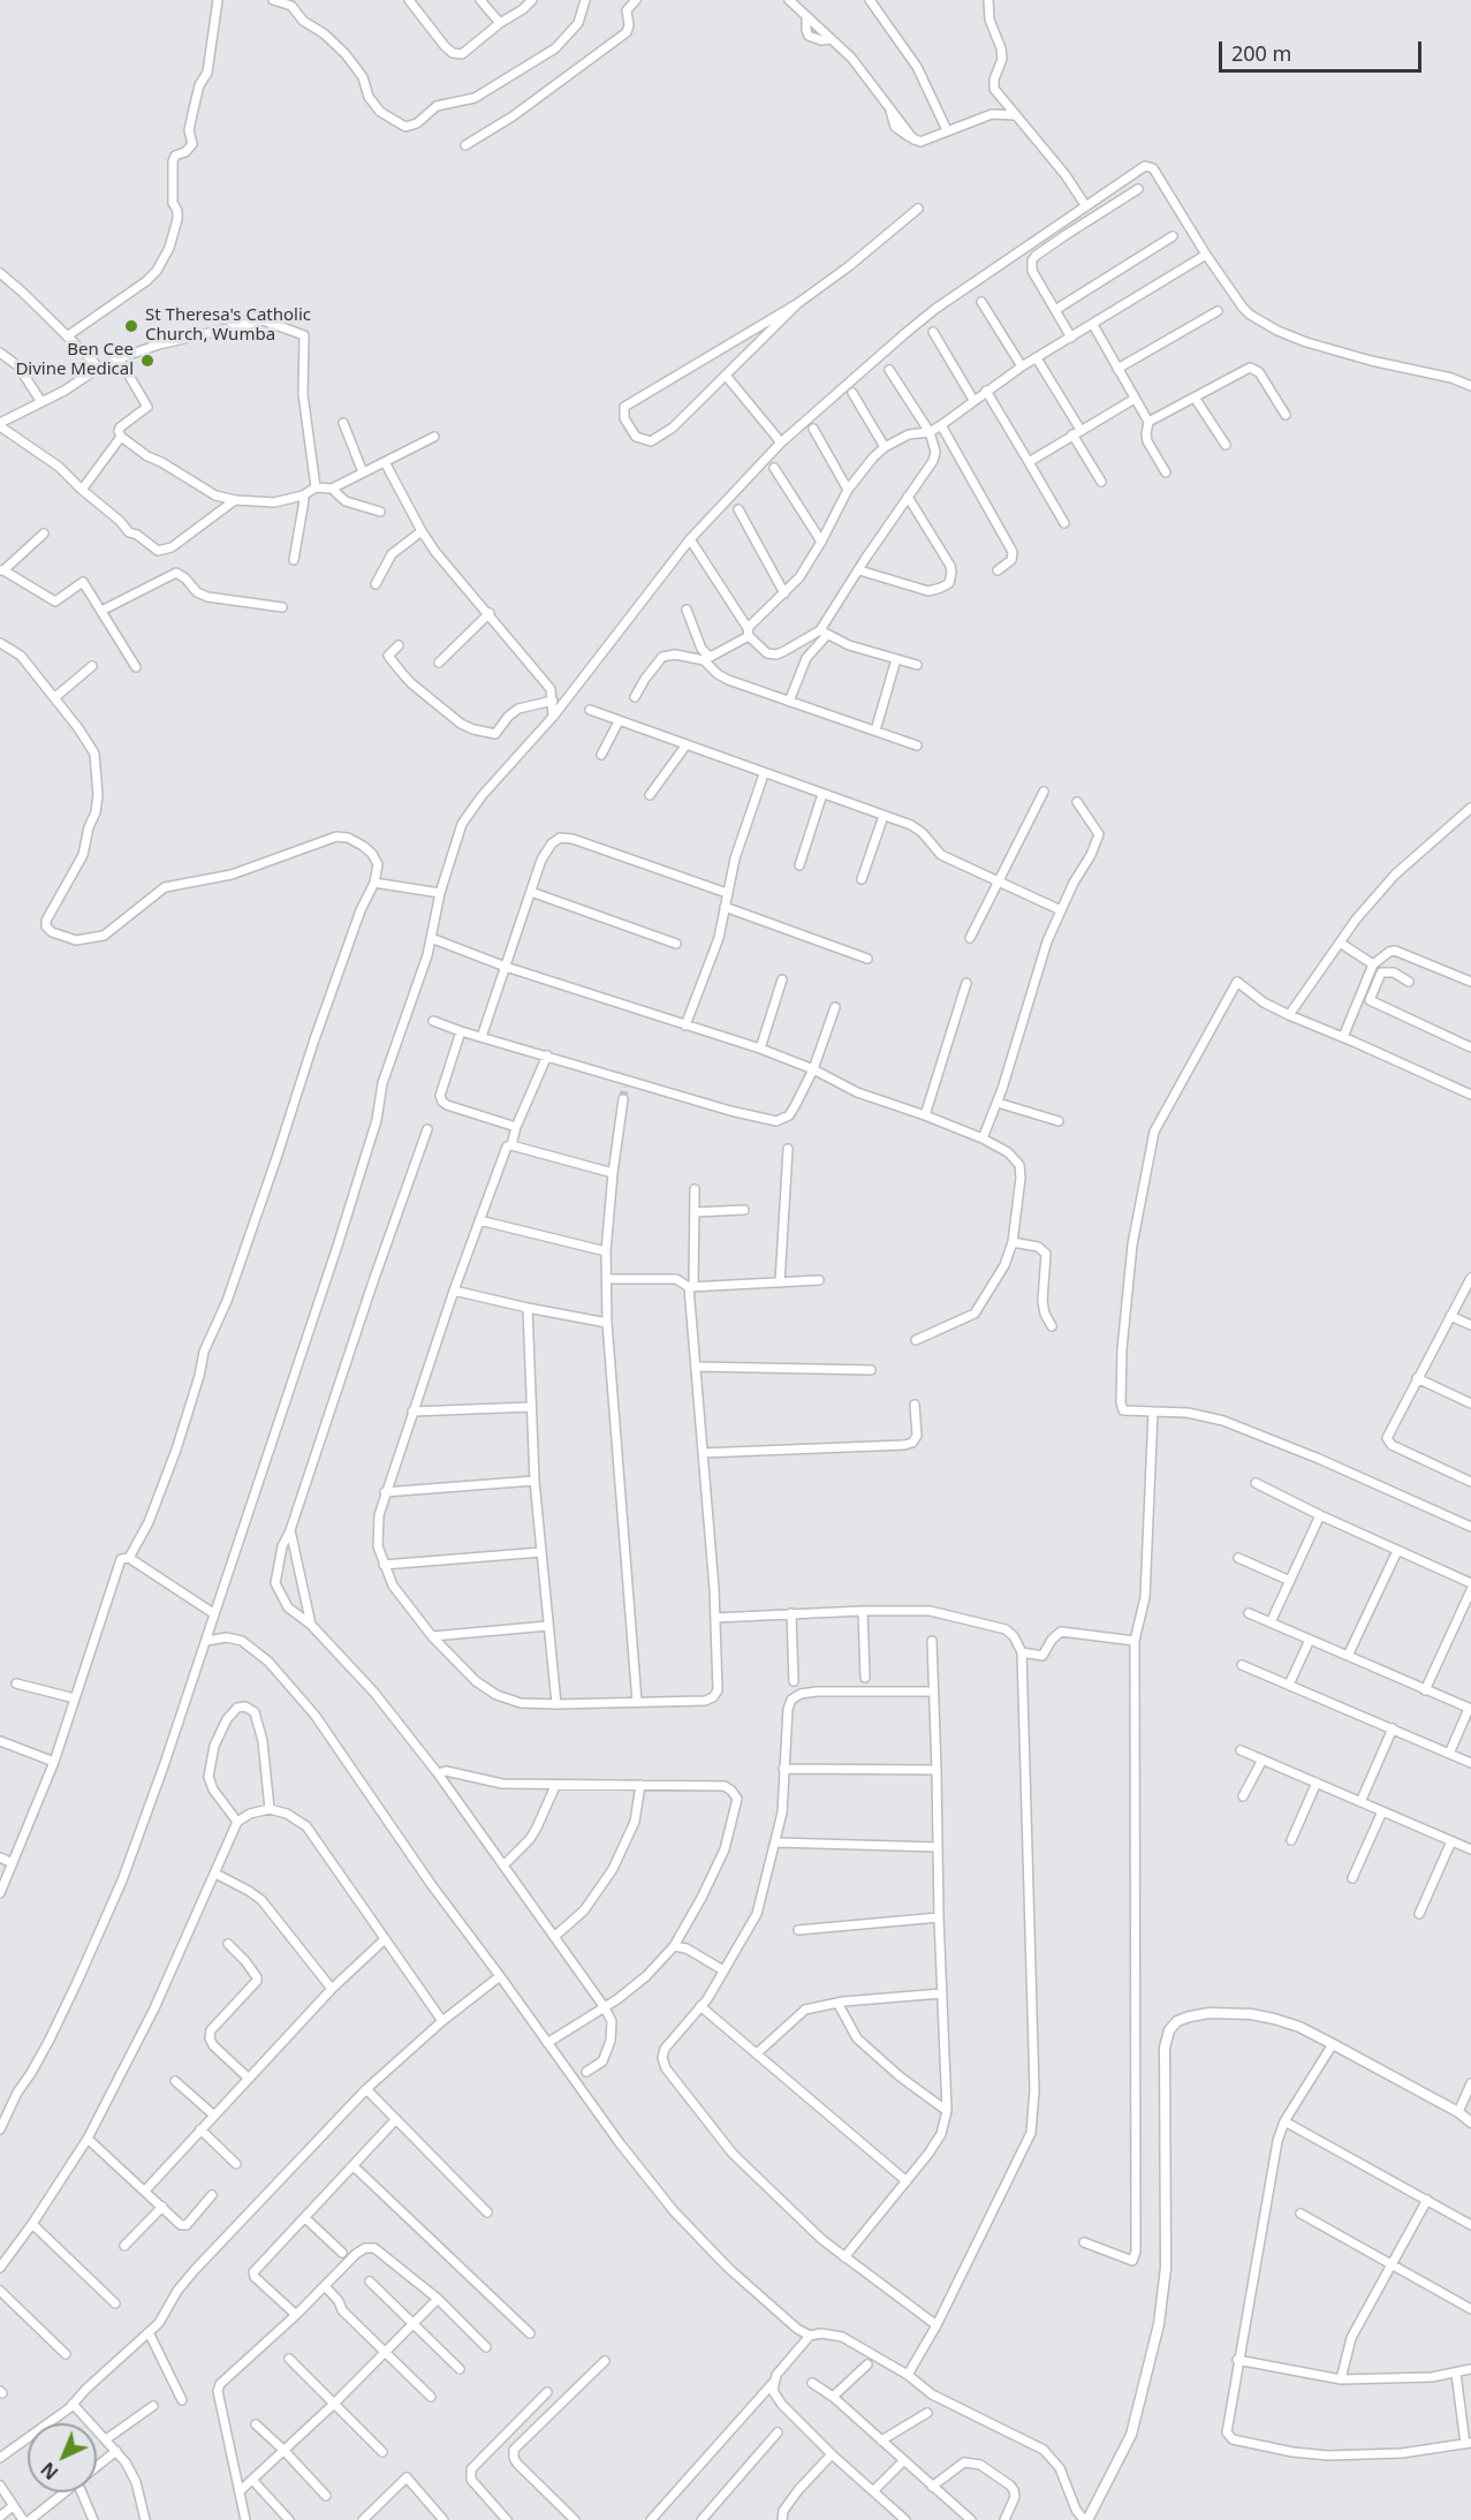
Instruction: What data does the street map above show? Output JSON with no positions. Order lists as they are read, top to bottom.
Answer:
{
  "places": ["St Theresa's Catholic Church, Wumba", "Ben Cee Divine Medical"],
  "scale_bar": "200 m",
  "north": "bottom left"
}
